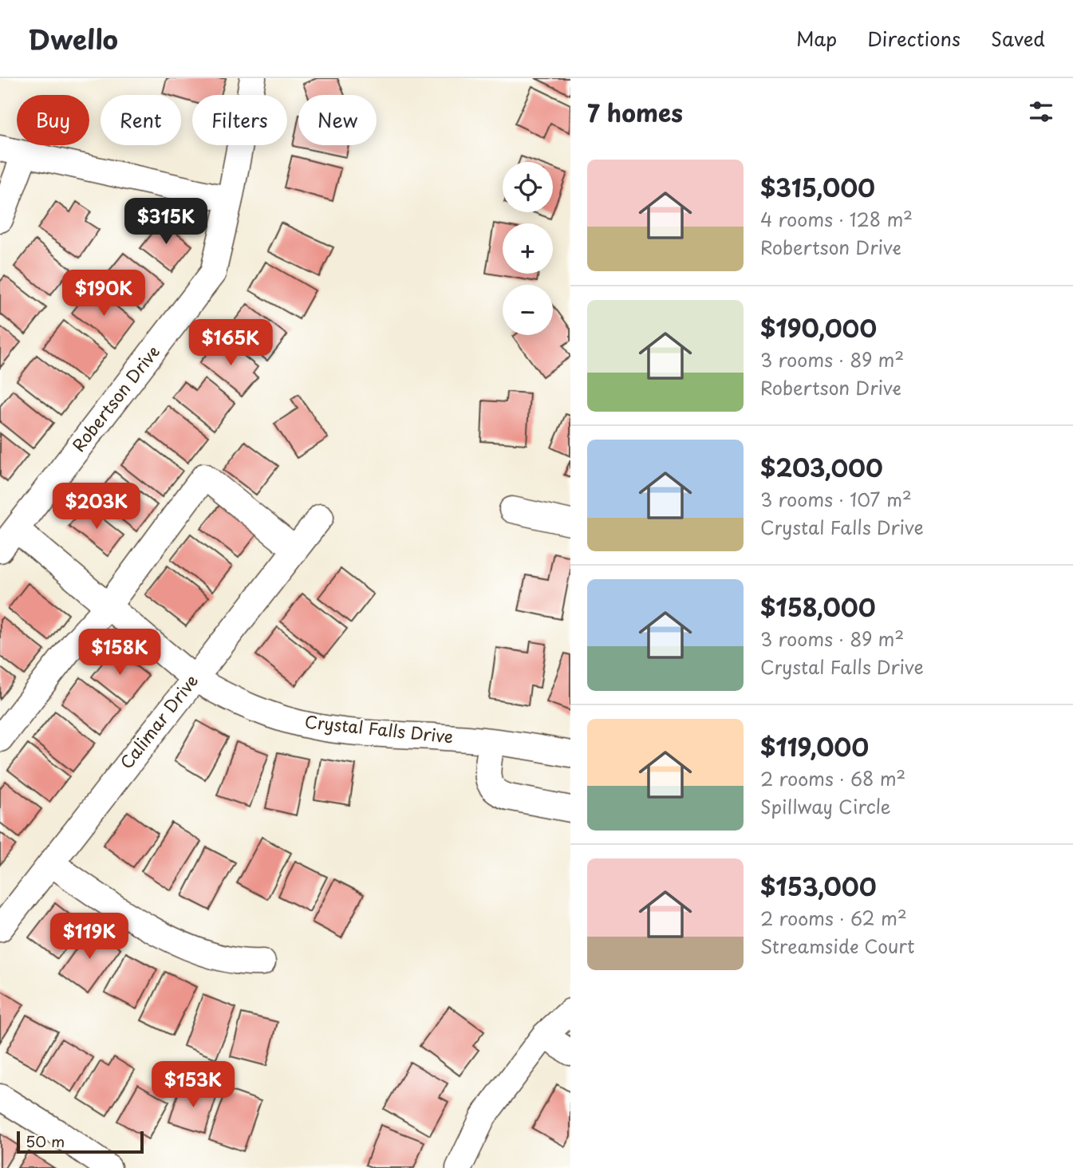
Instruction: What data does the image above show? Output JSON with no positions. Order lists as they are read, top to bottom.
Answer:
{
  "streets": {
    "street": ["Robertson Drive", "Calimar Drive", "Crystal Falls Drive"]
  },
  "crossings": [
    ["Robertson Drive", "Crystal Falls Drive"],
    ["Calimar Drive", "Crystal Falls Drive"]
  ],
  "scale_bar": "50 m",
  "page": {
    "header": "Dwello",
    "nav": ["Map", "Directions", "Saved"],
    "heading": "7 homes",
    "chip": [
      "Buy",
      "Rent",
      "Filters",
      "New"
    ],
    "list": [
      {
        "name": "$315,000",
        "note": "4 rooms · 128 m² · Robertson Drive"
      },
      {
        "name": "$190,000",
        "note": "3 rooms · 89 m² · Robertson Drive"
      },
      {
        "name": "$203,000",
        "note": "3 rooms · 107 m² · Crystal Falls Drive"
      },
      {
        "name": "$158,000",
        "note": "3 rooms · 89 m² · Crystal Falls Drive"
      },
      {
        "name": "$119,000",
        "note": "2 rooms · 68 m² · Spillway Circle"
      },
      {
        "name": "$153,000",
        "note": "2 rooms · 62 m² · Streamside Court"
      }
    ],
    "map_buttons": ["+", "−"],
    "price": [
      "$315K",
      "$190K",
      "$165K",
      "$203K",
      "$158K",
      "$119K",
      "$153K"
    ],
    "scale": "50 m"
  }
}
